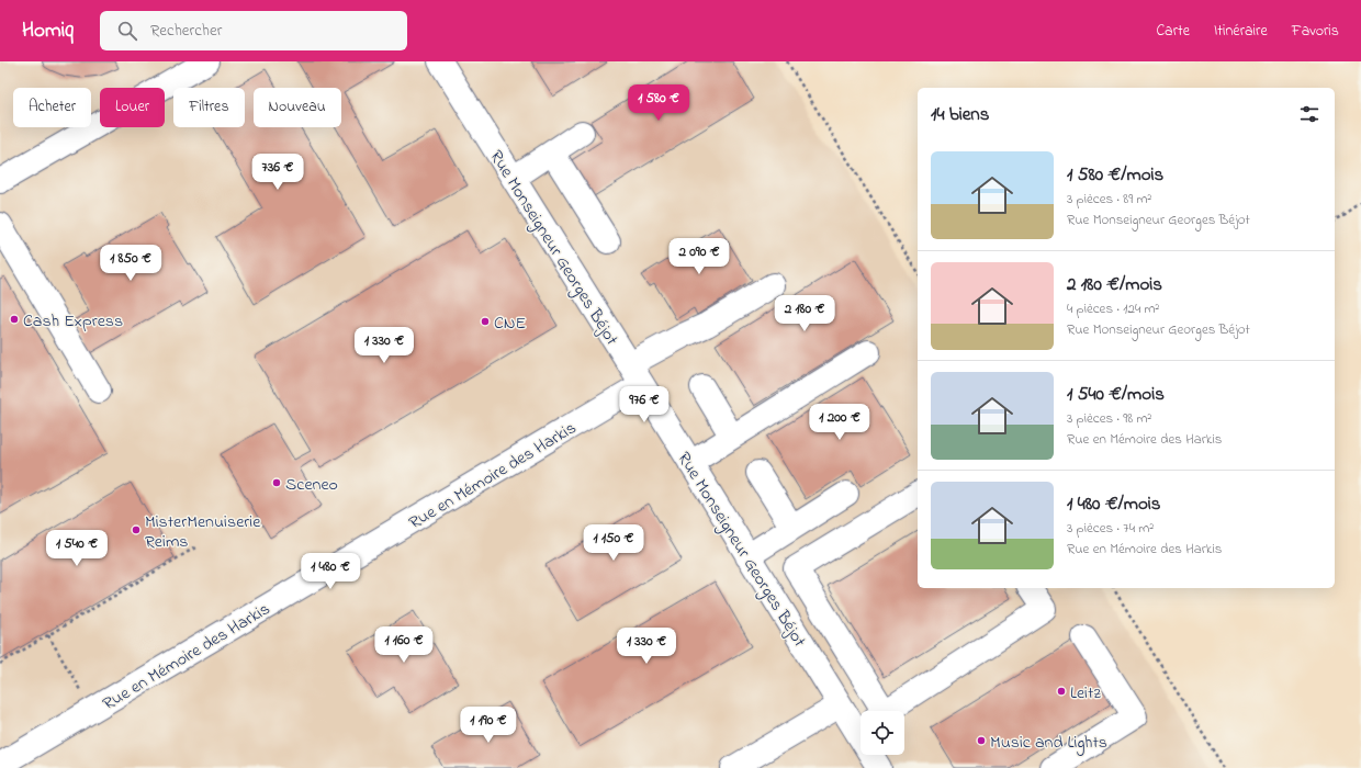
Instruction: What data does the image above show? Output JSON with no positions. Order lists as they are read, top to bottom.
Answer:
{
  "streets": {
    "street": ["Rue Monseigneur Georges Béjot", "Rue en Mémoire des Harkis"]
  },
  "crossings": [
    ["Rue Monseigneur Georges Béjot", "Rue en Mémoire des Harkis"]
  ],
  "places": [
    "Cash Express",
    "CNE",
    "Sceneo",
    "MisterMenuiserie Reims",
    "Leitz",
    "Music and Lights"
  ],
  "page": {
    "header": "Homiq",
    "search": "Rechercher",
    "nav": ["Carte", "Itinéraire", "Favoris"],
    "price": [
      "1 580 €",
      "736 €",
      "2 090 €",
      "1 850 €",
      "2 180 €",
      "1 330 €",
      "976 €",
      "1 200 €",
      "1 150 €",
      "1 540 €",
      "1 480 €",
      "1 160 €",
      "1 330 €",
      "1 190 €"
    ],
    "chip": [
      "Acheter",
      "Louer",
      "Filtres",
      "Nouveau"
    ],
    "heading": "14 biens",
    "list": [
      {
        "name": "1 580 €/mois",
        "note": "3 pièces · 89 m² · Rue Monseigneur Georges Béjot"
      },
      {
        "name": "2 180 €/mois",
        "note": "4 pièces · 124 m² · Rue Monseigneur Georges Béjot"
      },
      {
        "name": "1 540 €/mois",
        "note": "3 pièces · 98 m² · Rue en Mémoire des Harkis"
      },
      {
        "name": "1 480 €/mois",
        "note": "3 pièces · 74 m² · Rue en Mémoire des Harkis"
      }
    ]
  }
}
